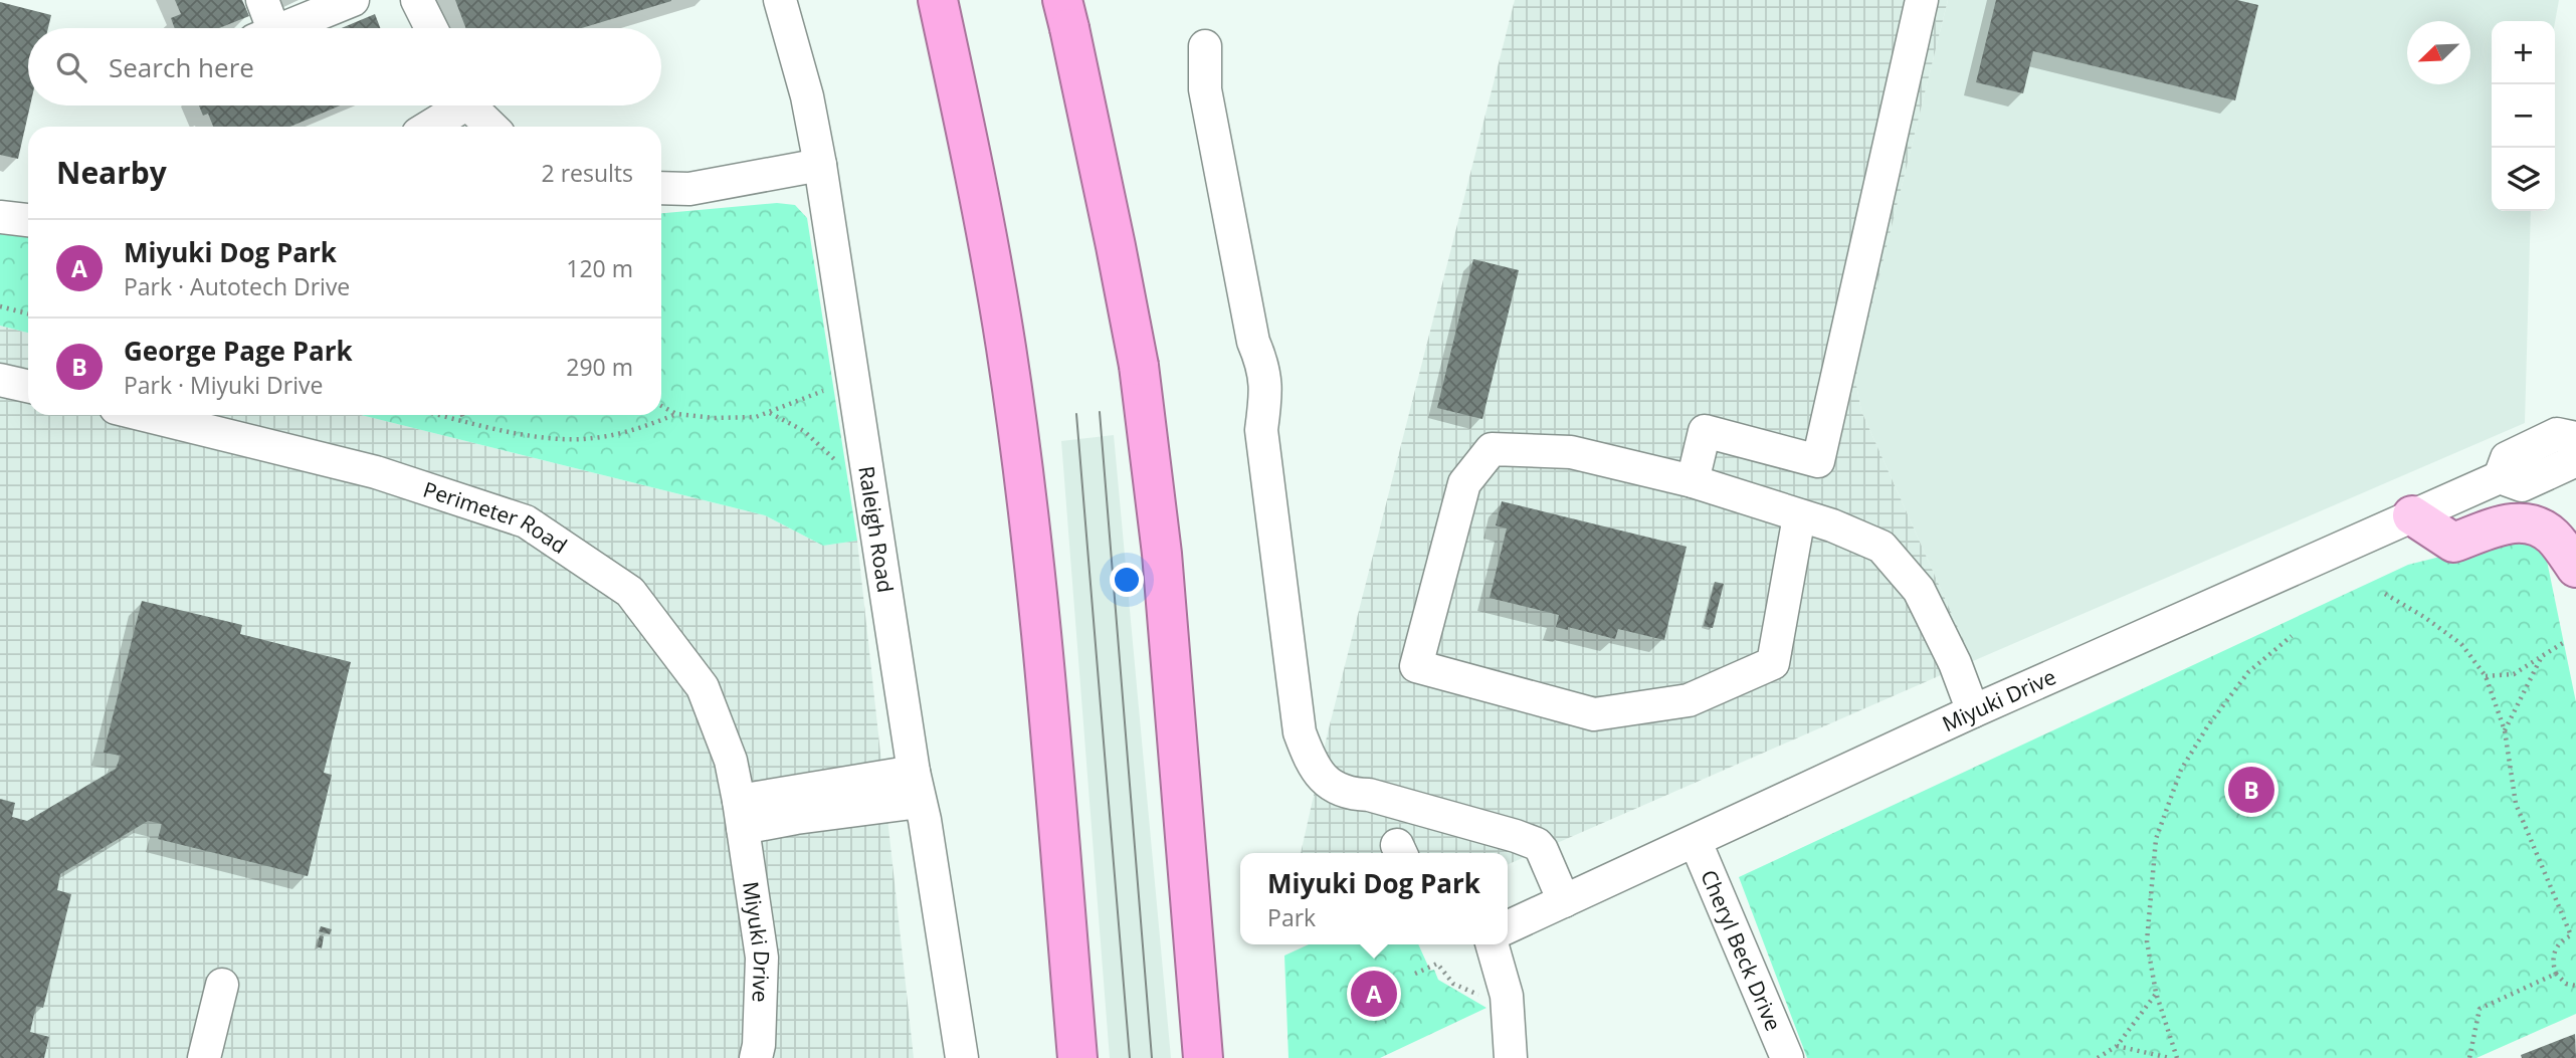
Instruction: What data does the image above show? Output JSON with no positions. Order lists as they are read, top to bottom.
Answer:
{
  "streets": {
    "street": [
      "Perimeter Road",
      "Raleigh Road",
      "Miyuki Drive",
      "Cheryl Beck Drive"
    ]
  },
  "crossings": [
    ["Perimeter Road", "Miyuki Drive"],
    ["Miyuki Drive", "Cheryl Beck Drive"]
  ],
  "north": "bottom left",
  "page": {
    "map_buttons": ["+", "−"],
    "search": "Search here",
    "heading": ["Nearby", "2 results"],
    "list": [
      {
        "mark": "A",
        "name": "Miyuki Dog Park",
        "note": "Park · Autotech Drive",
        "value": "120 m"
      },
      {
        "mark": "B",
        "name": "George Page Park",
        "note": "Park · Miyuki Drive",
        "value": "290 m"
      }
    ],
    "pins": ["B", "A"],
    "popup": ["Miyuki Dog Park", "Park"]
  }
}
